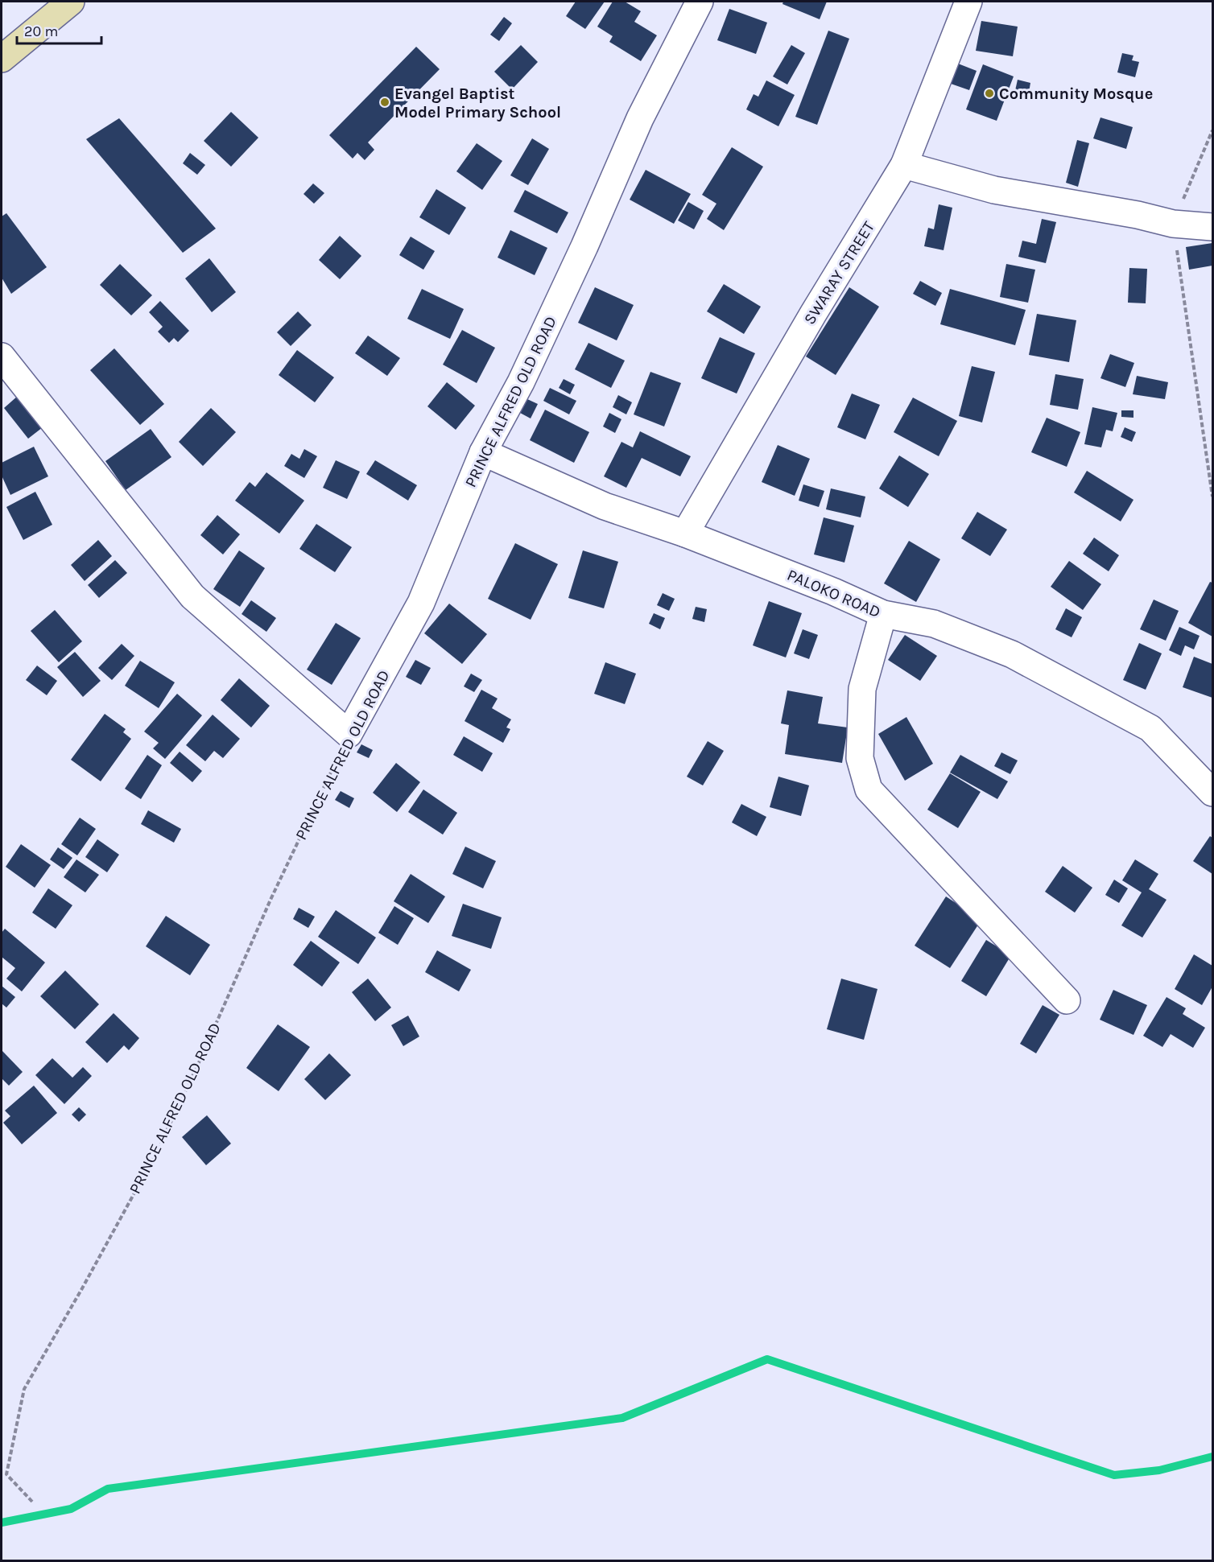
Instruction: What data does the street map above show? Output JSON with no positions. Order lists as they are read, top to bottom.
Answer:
{
  "streets": {
    "street": ["SWARAY STREET", "PRINCE ALFRED OLD ROAD", "PALOKO ROAD"]
  },
  "crossings": [
    ["SWARAY STREET", "PALOKO ROAD"],
    ["PRINCE ALFRED OLD ROAD", "PALOKO ROAD"]
  ],
  "places": ["Community Mosque", "Evangel Baptist Model Primary School"],
  "scale_bar": "20 m"
}
